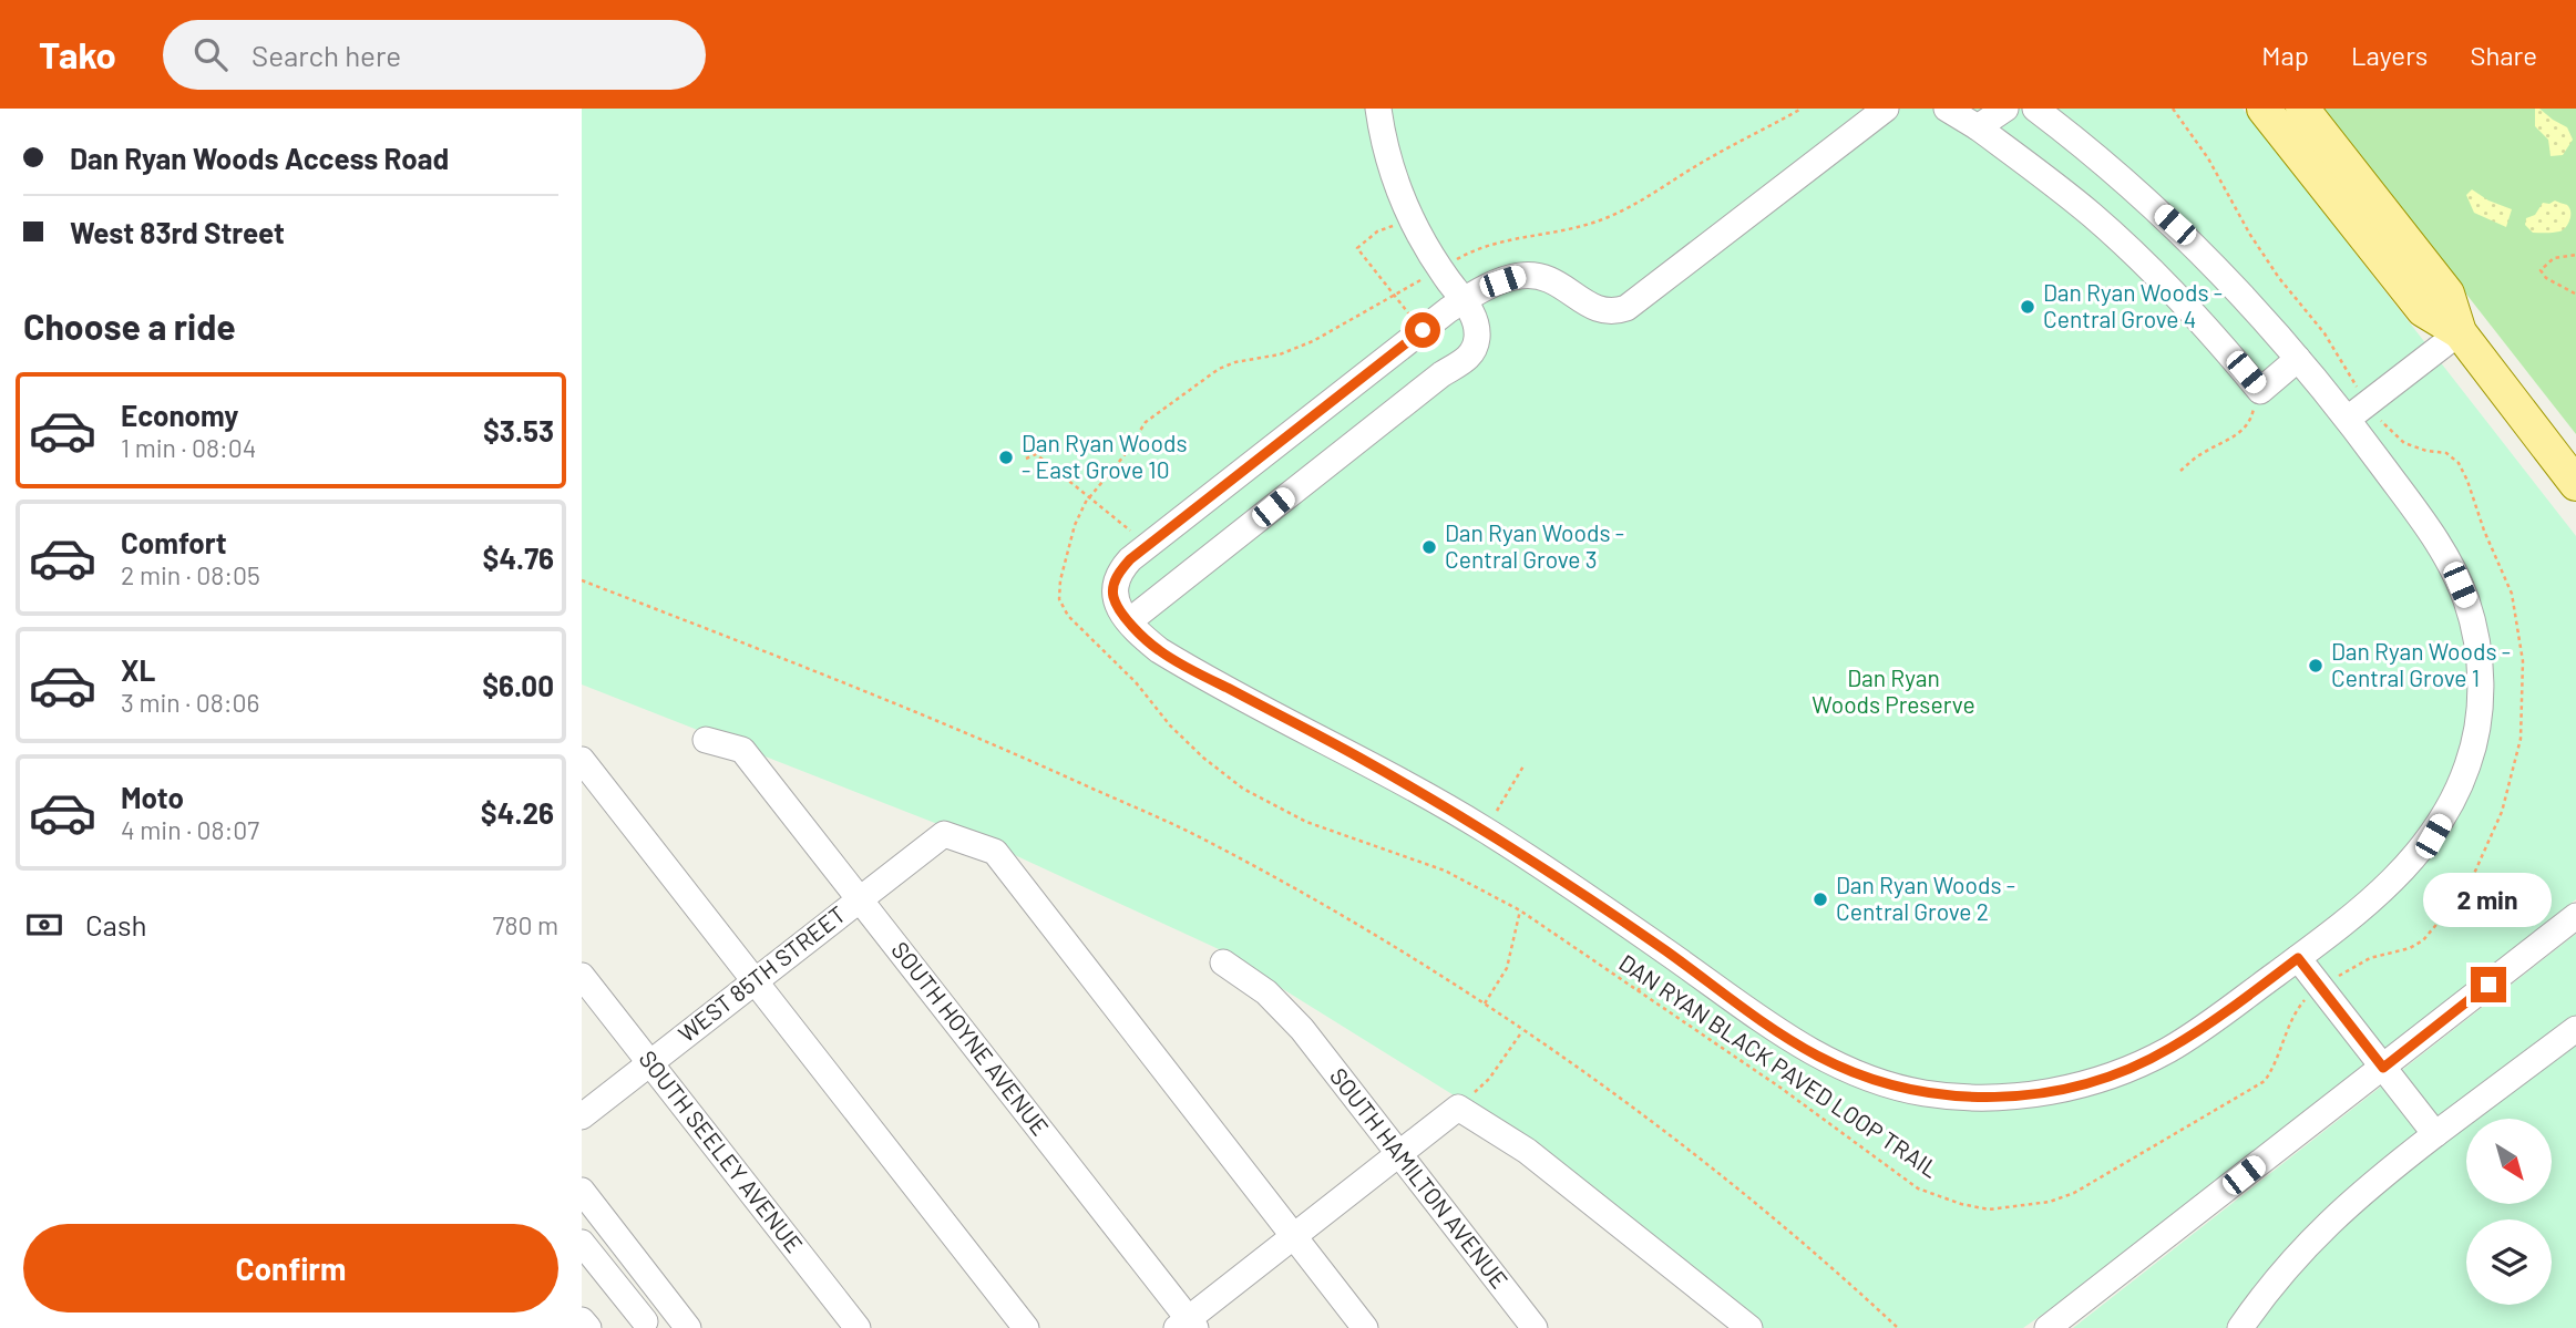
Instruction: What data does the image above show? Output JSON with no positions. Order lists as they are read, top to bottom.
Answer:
{
  "streets": {
    "street": [
      "WEST 85TH STREET",
      "SOUTH HOYNE AVENUE",
      "SOUTH SEELEY AVENUE",
      "SOUTH HAMILTON AVENUE"
    ],
    "path": ["DAN RYAN BLACK PAVED LOOP TRAIL"]
  },
  "crossings": [
    ["WEST 85TH STREET", "SOUTH HOYNE AVENUE"],
    ["WEST 85TH STREET", "SOUTH SEELEY AVENUE"]
  ],
  "parks": ["Dan Ryan Woods Preserve"],
  "places": [
    "Dan Ryan Woods - Central Grove 4",
    "Dan Ryan Woods - East Grove 10",
    "Dan Ryan Woods - Central Grove 3",
    "Dan Ryan Woods - Central Grove 1",
    "Dan Ryan Woods - Central Grove 2"
  ],
  "north": "bottom right",
  "page": {
    "header": "Tako",
    "search": "Search here",
    "nav": ["Map", "Layers", "Share"],
    "banner": ["Dan Ryan Woods Access Road", "West 83rd Street"],
    "heading": "Choose a ride",
    "list": [
      {
        "name": "Economy",
        "note": "1 min · 08:04",
        "value": "$3.53"
      },
      {
        "name": "Comfort",
        "note": "2 min · 08:05",
        "value": "$4.76"
      },
      {
        "name": "XL",
        "note": "3 min · 08:06",
        "value": "$6.00"
      },
      {
        "name": "Moto",
        "note": "4 min · 08:07",
        "value": "$4.26"
      }
    ],
    "bubble": "2 min",
    "pay": ["Cash", "780 m"],
    "buttons": "Confirm"
  }
}
